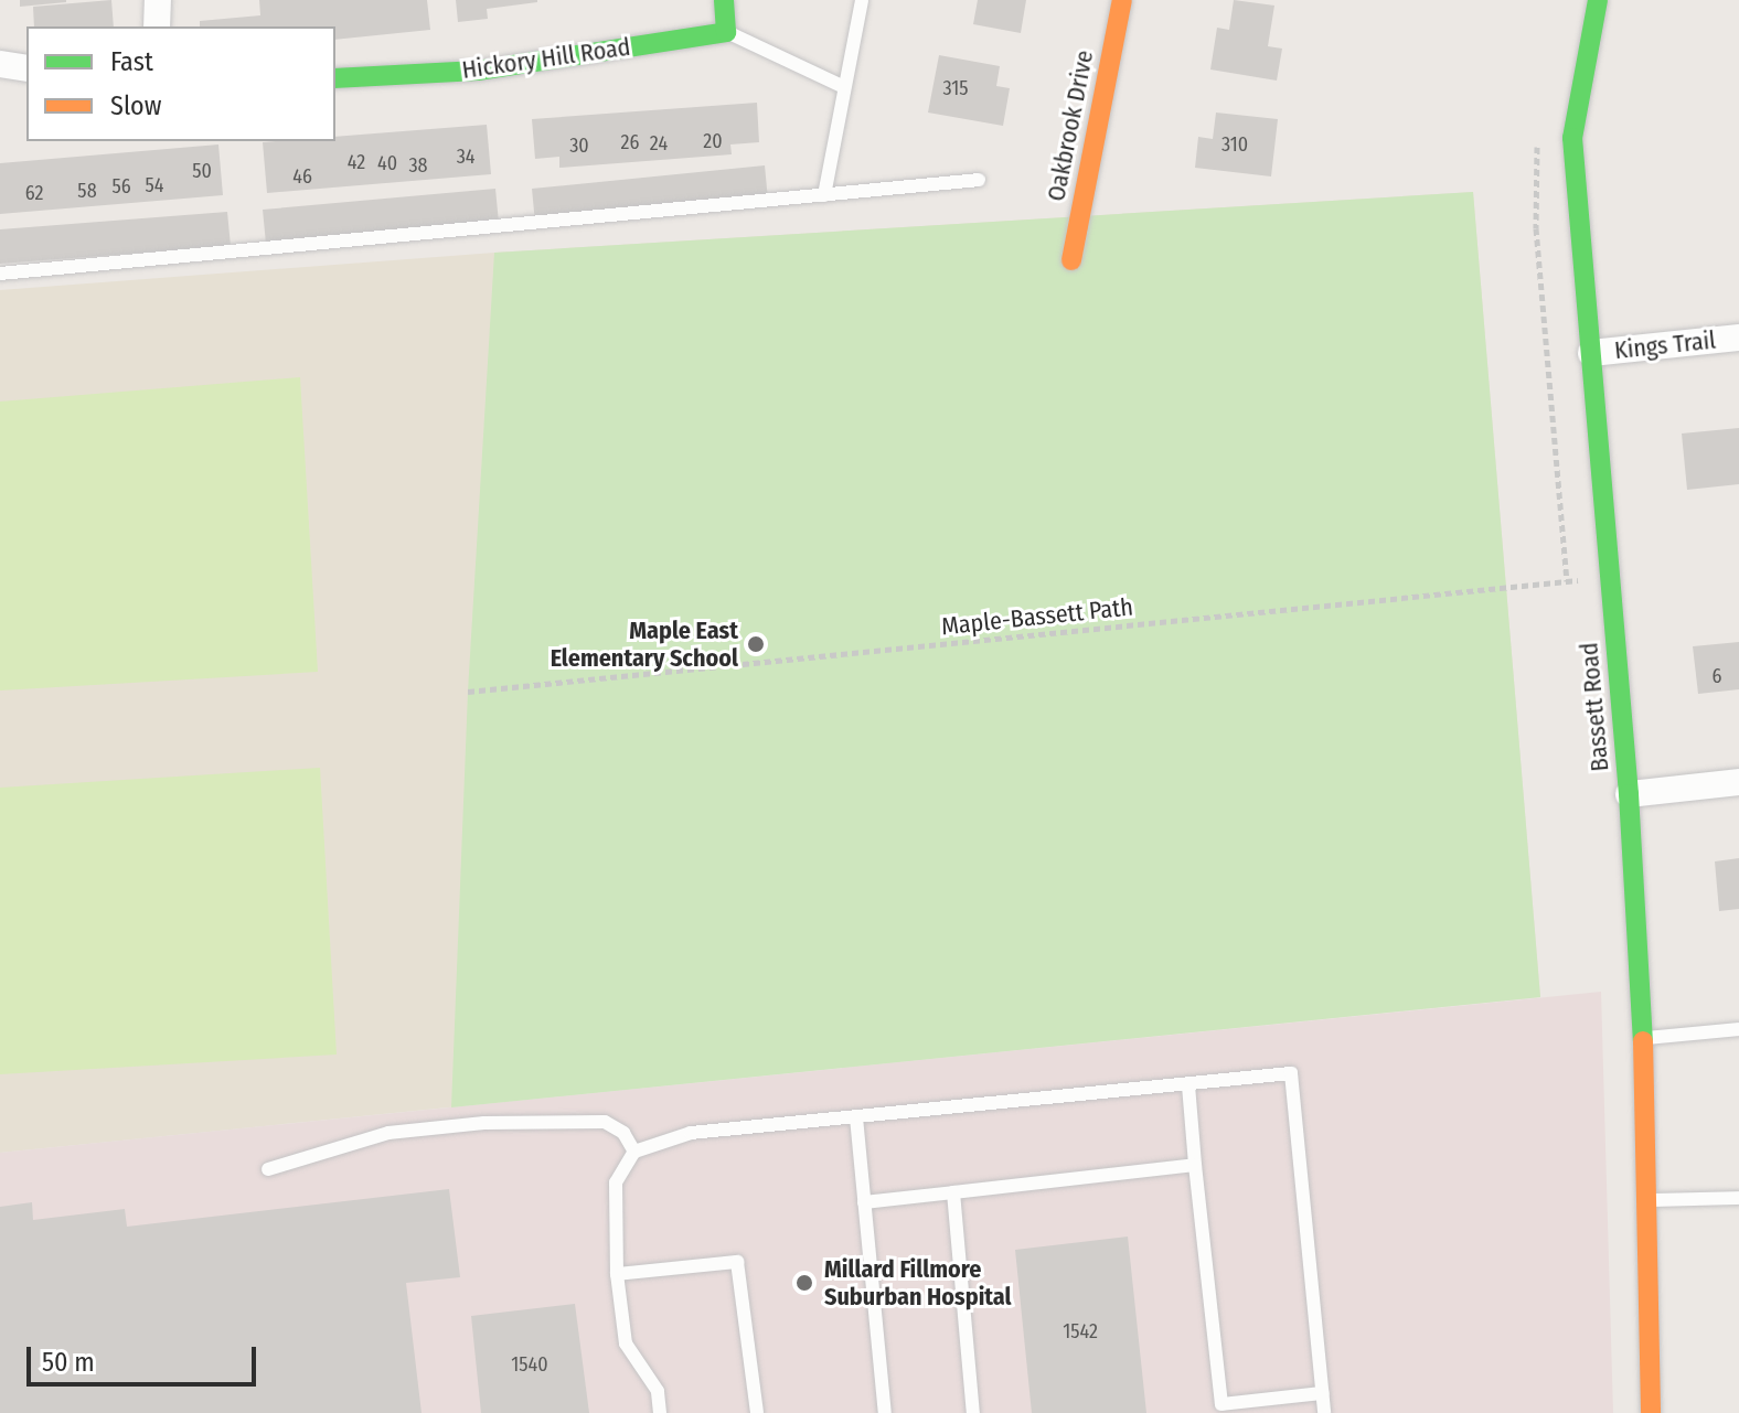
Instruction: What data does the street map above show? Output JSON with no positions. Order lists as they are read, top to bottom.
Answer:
{
  "streets": {
    "street": [
      "Hickory Hill Road",
      "Oakbrook Drive",
      "Kings Trail",
      "Bassett Road"
    ],
    "path": ["Maple-Bassett Path"]
  },
  "crossings": [
    ["Kings Trail", "Bassett Road"],
    ["Maple-Bassett Path", "Bassett Road"]
  ],
  "places": ["Maple East Elementary School", "Millard Fillmore Suburban Hospital"],
  "house_numbers": [
    "315",
    "20",
    "26",
    "24",
    "310",
    "30",
    "34",
    "42",
    "40",
    "38",
    "50",
    "46",
    "54",
    "56",
    "58",
    "62",
    "6",
    "1542",
    "1540"
  ],
  "legend": ["Fast", "Slow"],
  "scale_bar": "50 m"
}
